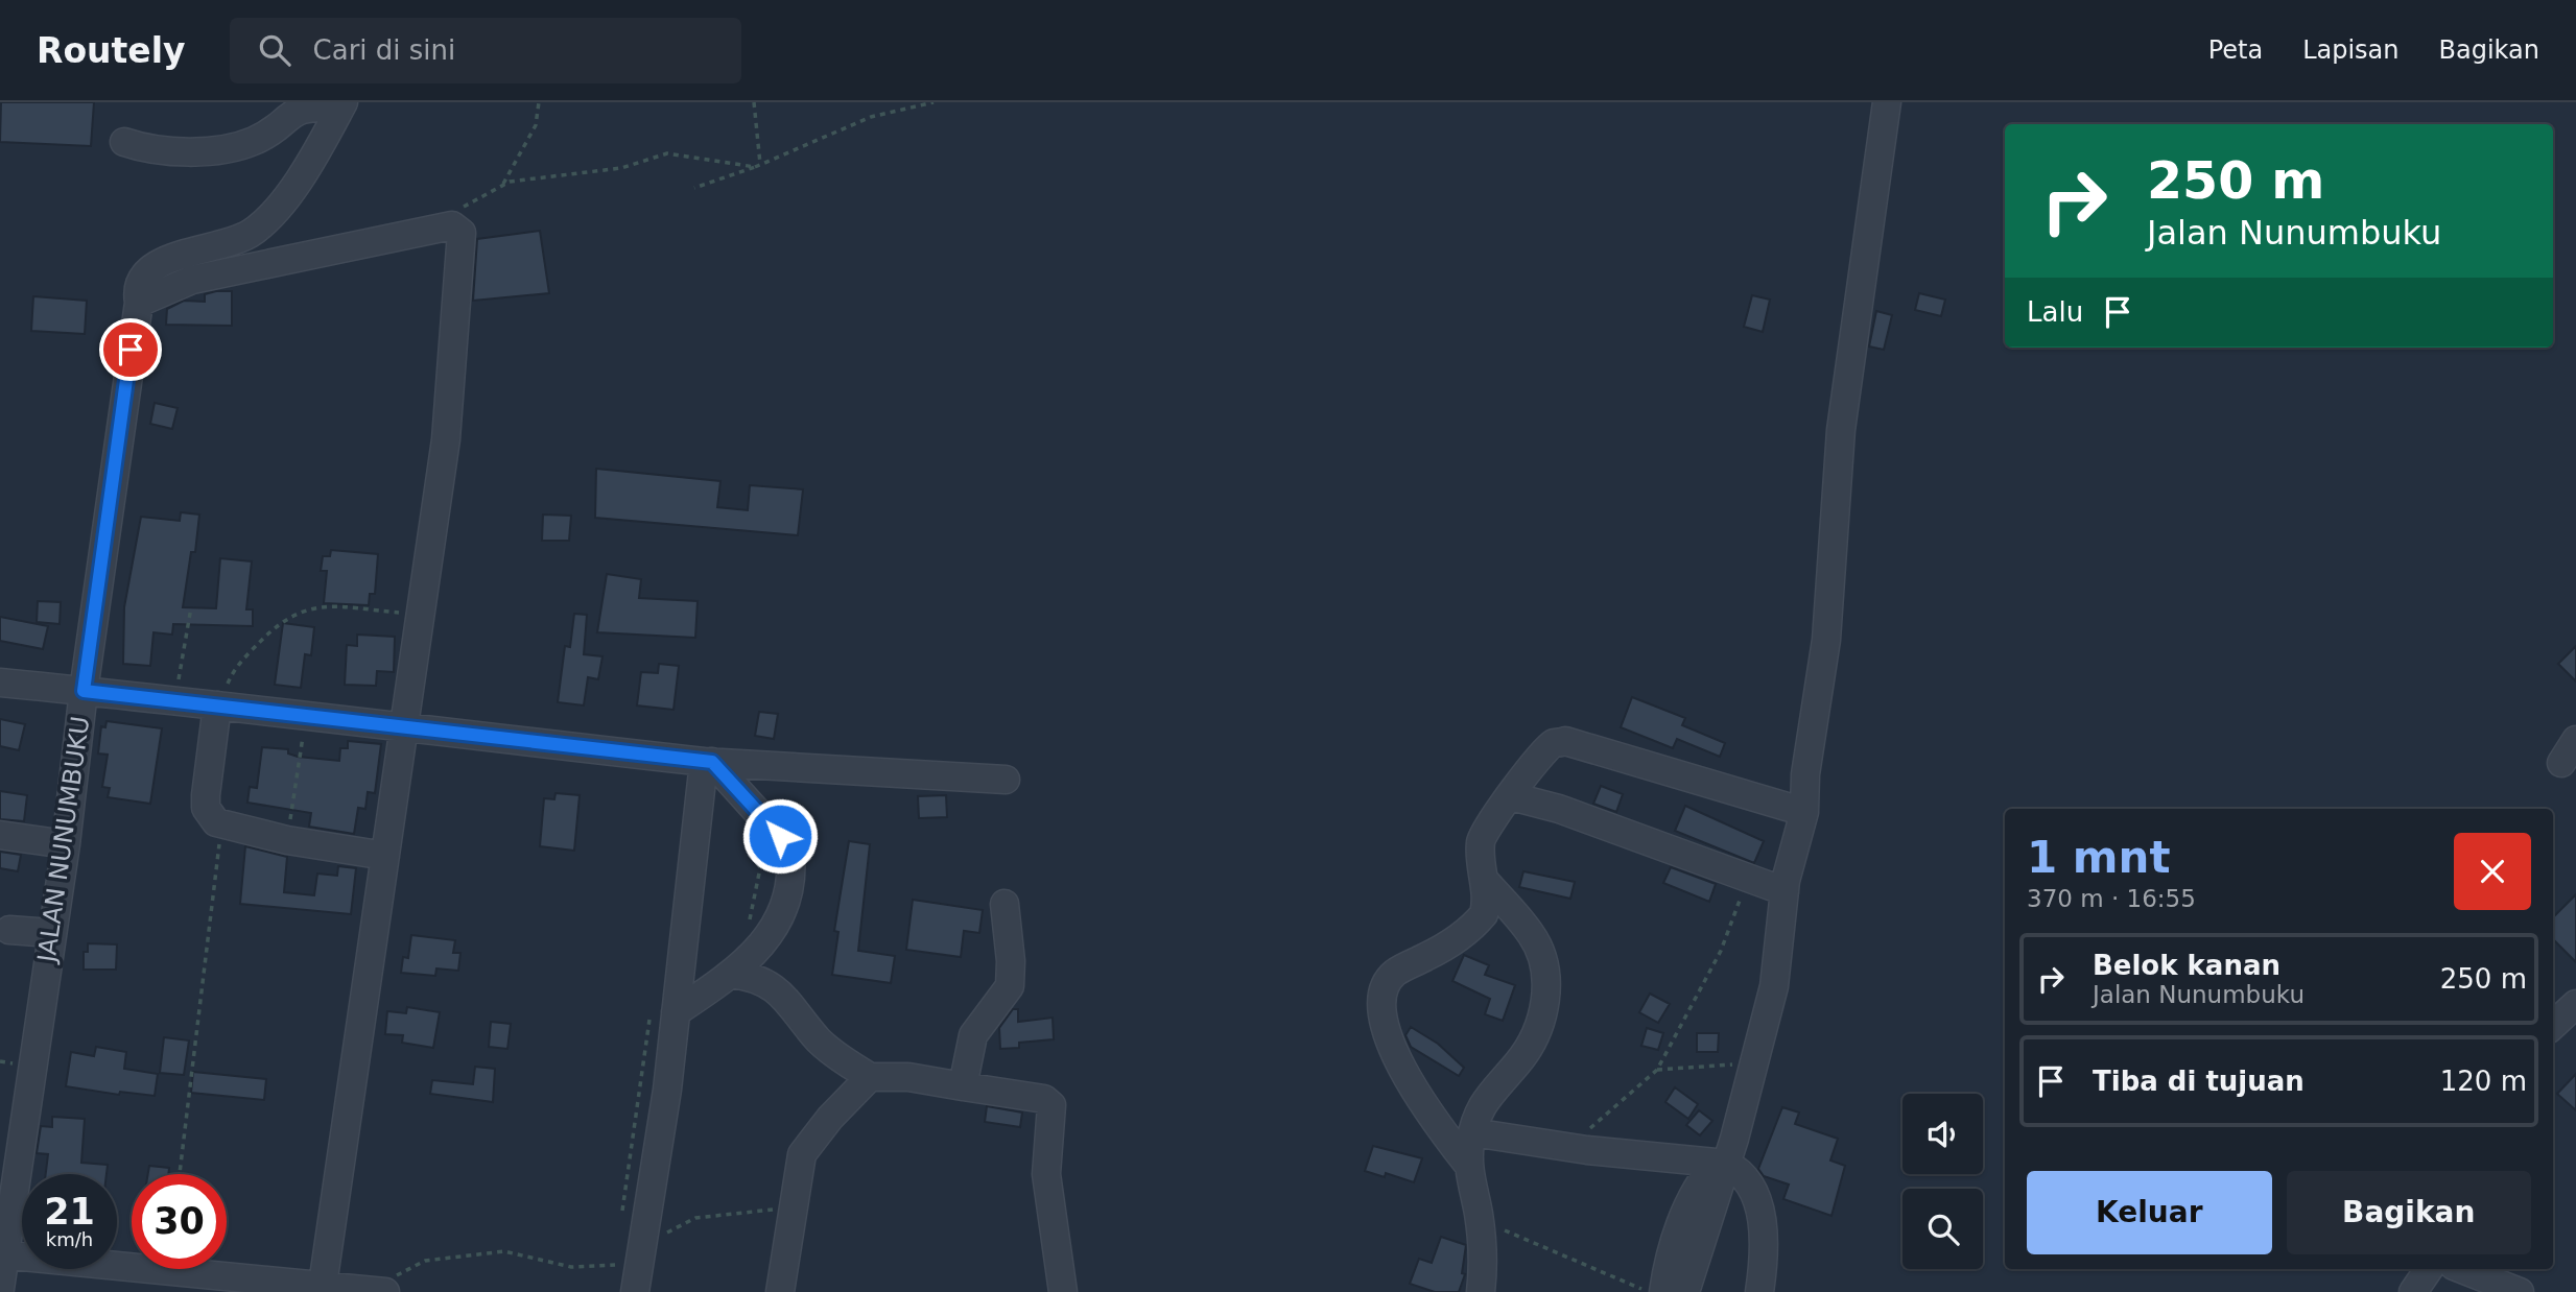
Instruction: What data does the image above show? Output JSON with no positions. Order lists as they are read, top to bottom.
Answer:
{
  "streets": {
    "street": ["JALAN NUNUMBUKU"]
  },
  "page": {
    "header": "Routely",
    "search": "Cari di sini",
    "nav": ["Peta", "Lapisan", "Bagikan"],
    "turn": ["250 m", "Jalan Nunumbuku"],
    "then": "Lalu",
    "heading": ["1 mnt", "370 m · 16:55"],
    "list": [
      {
        "name": "Belok kanan",
        "note": "Jalan Nunumbuku",
        "value": "250 m"
      },
      {
        "name": "Tiba di tujuan",
        "value": "120 m"
      }
    ],
    "buttons": ["Keluar", "Bagikan"],
    "speed": "21 km/h",
    "limit": "30"
  }
}
